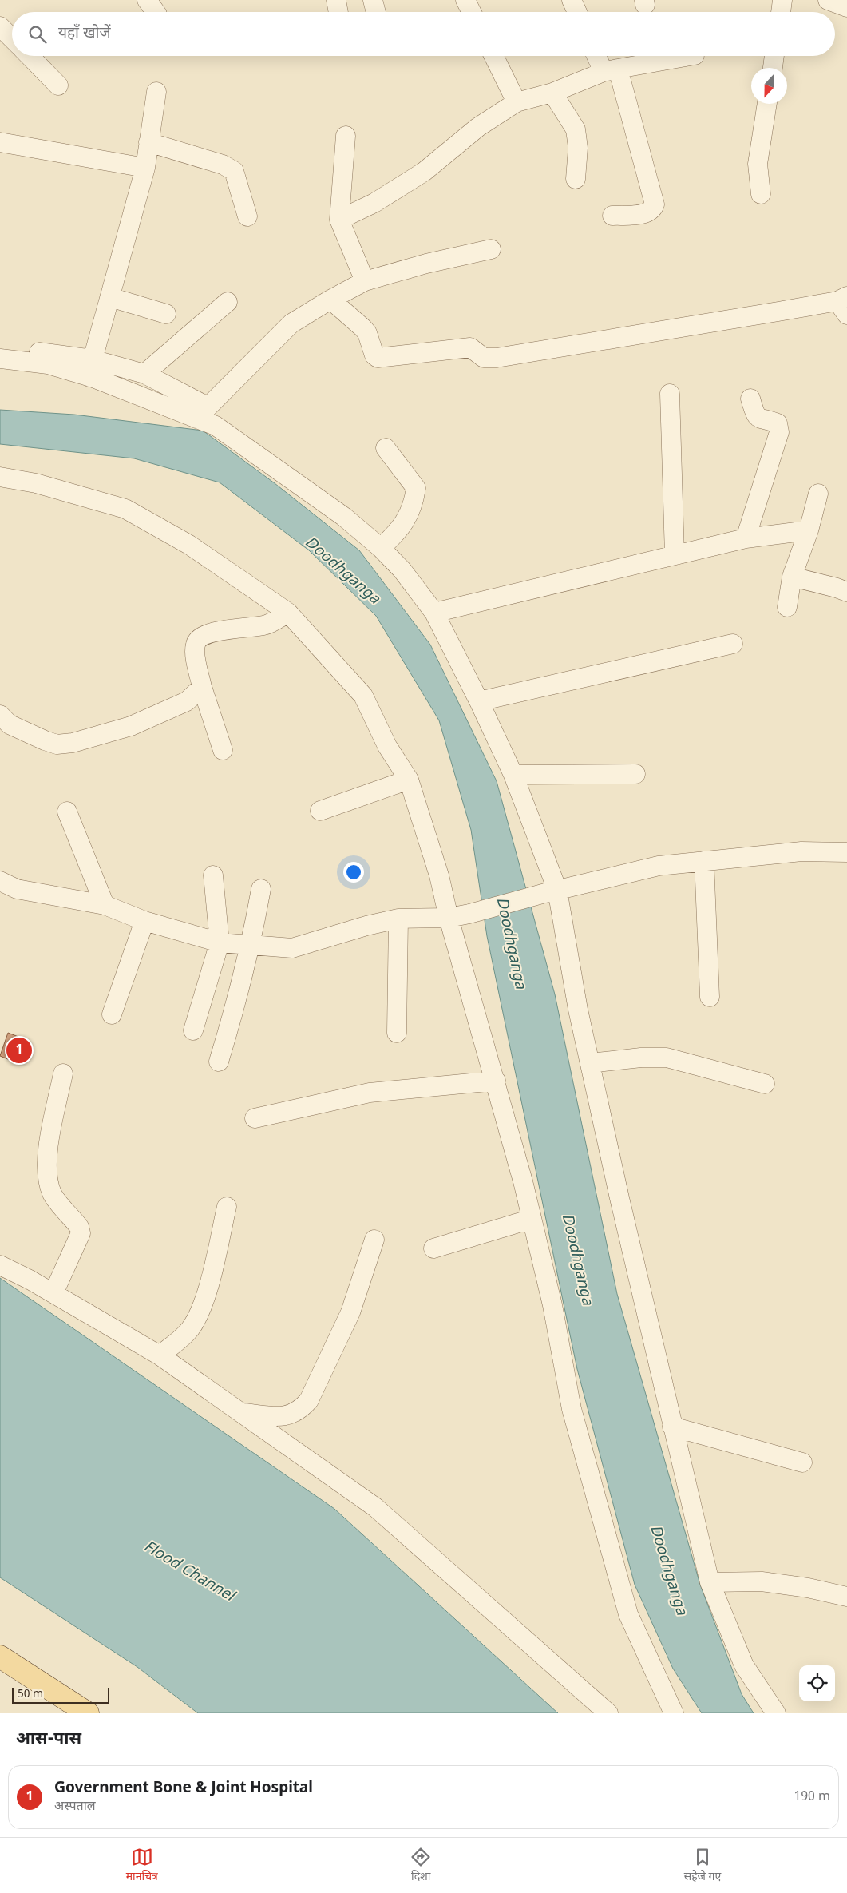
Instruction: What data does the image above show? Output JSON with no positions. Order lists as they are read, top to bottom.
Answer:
{
  "water": ["Doodhganga", "Flood Channel"],
  "scale_bar": "50 m",
  "north": "bottom",
  "page": {
    "search": "यहाँ खोजें",
    "pins": "1",
    "scale": "50 m",
    "heading": "आस-पास",
    "list": [
      {
        "mark": "1",
        "name": "Government Bone & Joint Hospital",
        "note": "अस्पताल",
        "value": "190 m"
      }
    ],
    "nav": ["मानचित्र", "दिशा", "सहेजे गए"]
  }
}
